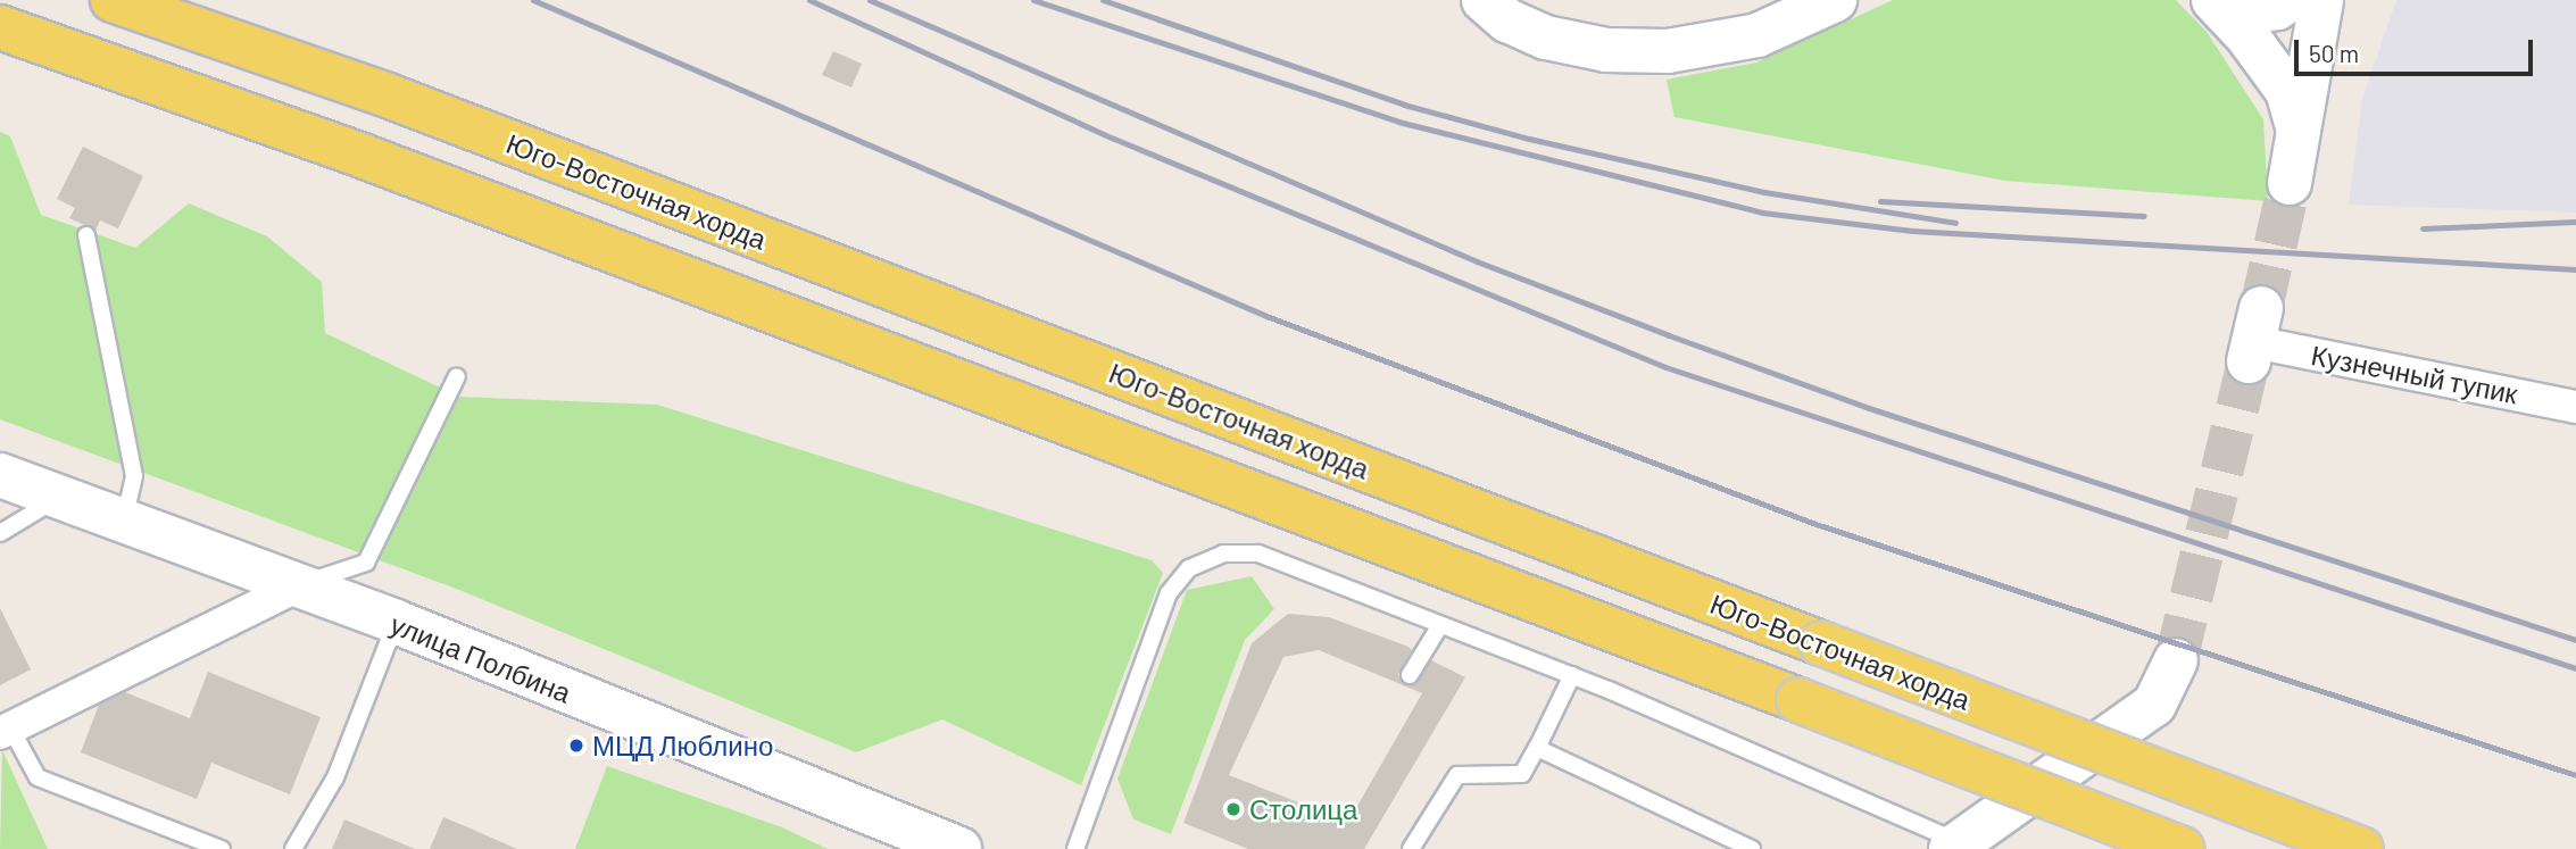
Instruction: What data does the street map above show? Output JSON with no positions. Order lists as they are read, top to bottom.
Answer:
{
  "streets": {
    "main road": ["Юго-Восточная хорда", "улица Полбина"],
    "street": ["Кузнечный тупик"]
  },
  "places": ["МЦД Люблино", "Столица"],
  "scale_bar": "50 m"
}
